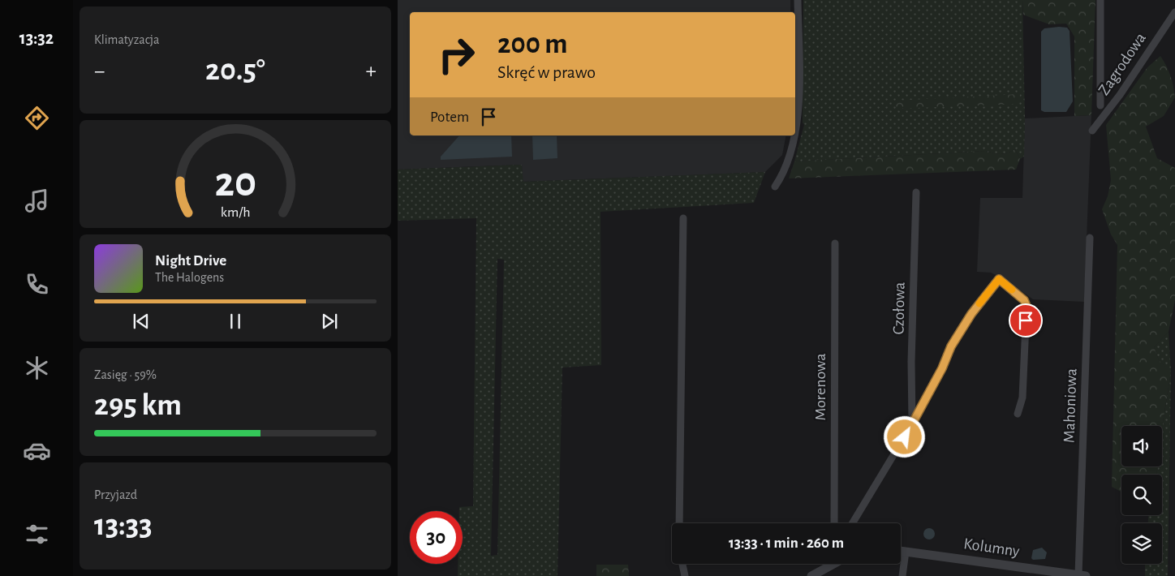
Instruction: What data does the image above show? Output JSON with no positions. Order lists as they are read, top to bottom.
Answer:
{
  "streets": {
    "street": [
      "Zagrodowa",
      "Czołowa",
      "Morenowa",
      "Mahoniowa",
      "Kolumny"
    ]
  },
  "crossings": [
    ["Mahoniowa", "Kolumny"]
  ],
  "page": {
    "tabs": "13:32",
    "tile": [
      "Klimatyzacja",
      ["Zasięg · 59%", "295 km"],
      ["Przyjazd", "13:33"]
    ],
    "turn": ["200 m", "Skręć w prawo"],
    "heat": ["−", "20.5°", "+"],
    "then": "Potem",
    "song": ["Night Drive", "The Halogens"],
    "limit": "30",
    "trip": "13:33 · 1 min · 260 m",
    "gauge": ["20", "km/h"]
  }
}
